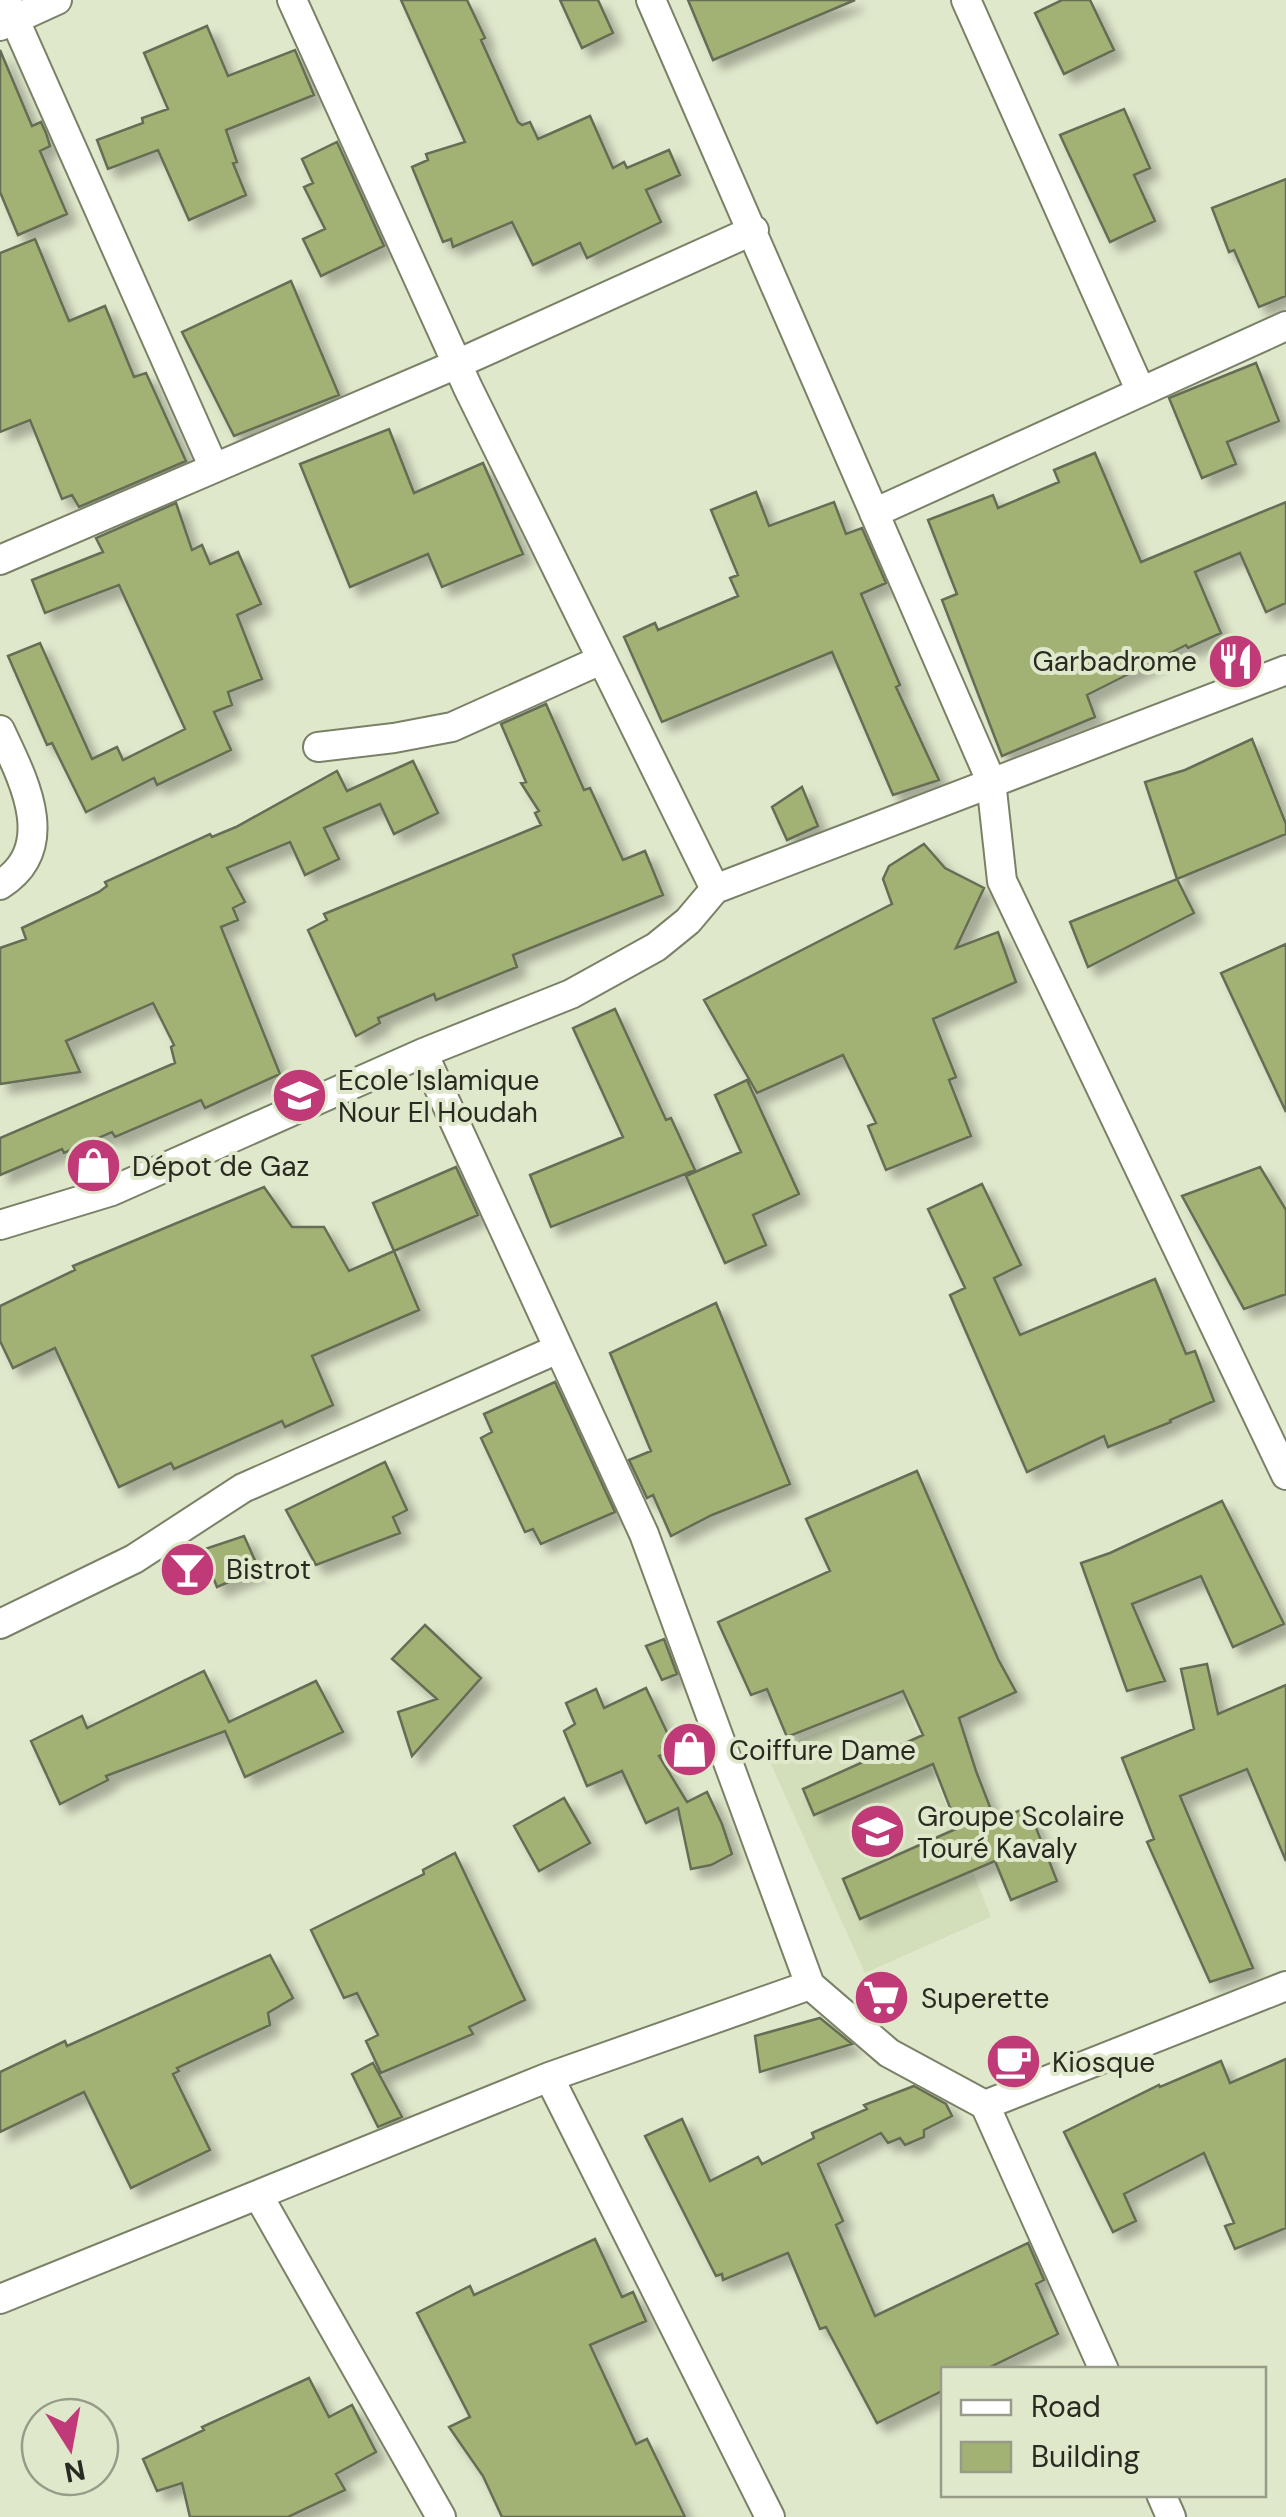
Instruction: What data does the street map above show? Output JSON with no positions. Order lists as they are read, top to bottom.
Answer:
{
  "places": {
    "restaurant": ["Garbadrome"],
    "school or university": ["Ecole Islamique Nour El Houdah", "Groupe Scolaire Touré Kavaly"],
    "shop": ["Dépot de Gaz", "Coiffure Dame"],
    "bar": ["Bistrot"],
    "supermarket": ["Superette"],
    "cafe": ["Kiosque"]
  },
  "legend": ["Road", "Building"],
  "north": "bottom"
}
